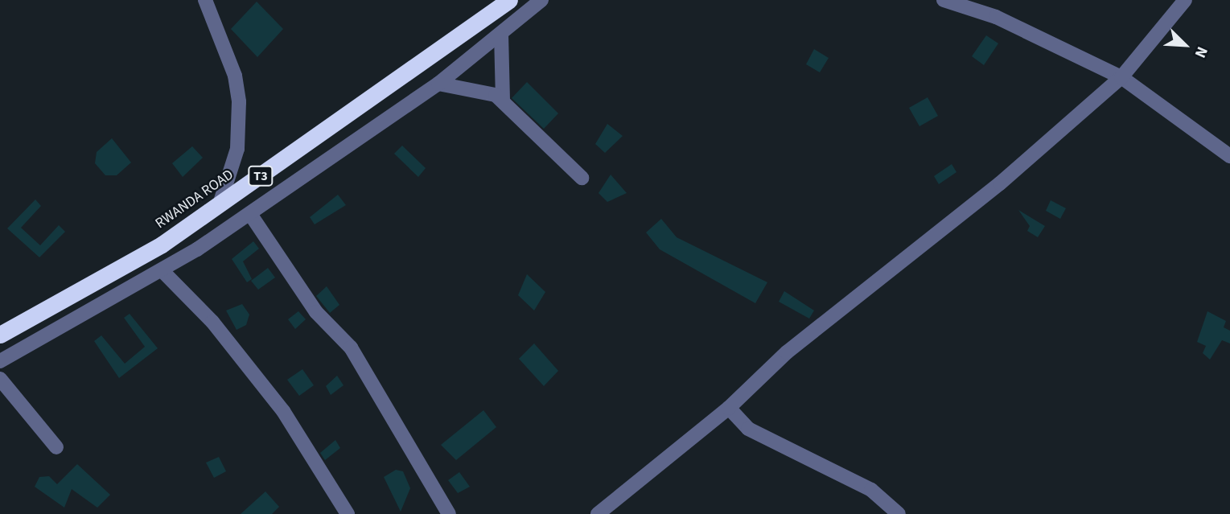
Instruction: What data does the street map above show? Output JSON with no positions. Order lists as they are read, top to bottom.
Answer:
{
  "streets": {
    "highway": ["T3", "RWANDA ROAD"]
  },
  "north": "bottom right"
}
